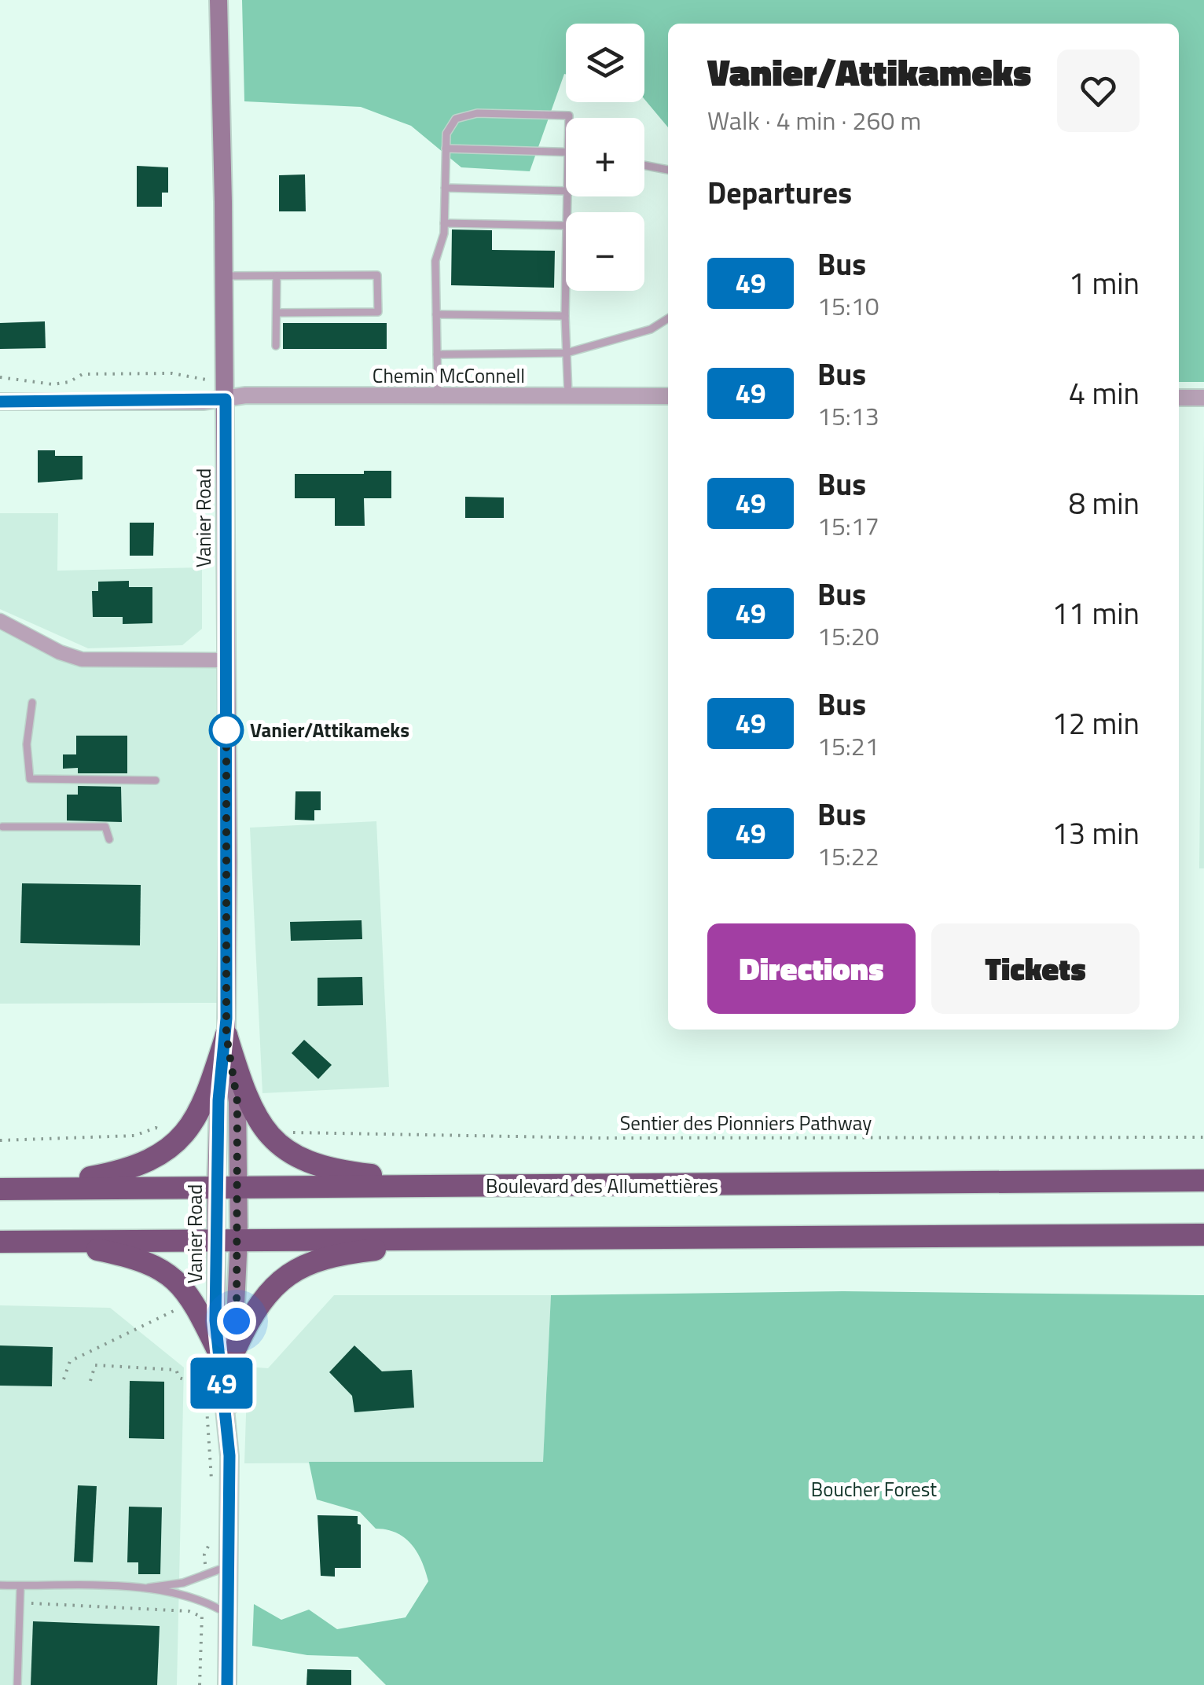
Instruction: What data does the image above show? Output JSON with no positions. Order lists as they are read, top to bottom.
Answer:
{
  "streets": {
    "highway": ["Boulevard des Allumettières"],
    "main road": ["Vanier Road"],
    "street": ["Chemin McConnell"],
    "path": ["Sentier des Pionniers Pathway"]
  },
  "crossings": [
    ["Chemin McConnell", "Vanier Road"],
    ["Vanier Road", "Boulevard des Allumettières"]
  ],
  "parks": ["Boucher Forest"],
  "places": ["Vanier/Attikameks"],
  "lines": ["bus line 49"],
  "page": {
    "on_map": "49",
    "map_buttons": ["+", "−"],
    "heading": [
      ["Vanier/Attikameks", "Walk · 4 min · 260 m"],
      "Departures"
    ],
    "list": [
      {
        "mark": "49",
        "name": "Bus",
        "note": "15:10",
        "value": "1 min"
      },
      {
        "mark": "49",
        "name": "Bus",
        "note": "15:13",
        "value": "4 min"
      },
      {
        "mark": "49",
        "name": "Bus",
        "note": "15:17",
        "value": "8 min"
      },
      {
        "mark": "49",
        "name": "Bus",
        "note": "15:20",
        "value": "11 min"
      },
      {
        "mark": "49",
        "name": "Bus",
        "note": "15:21",
        "value": "12 min"
      },
      {
        "mark": "49",
        "name": "Bus",
        "note": "15:22",
        "value": "13 min"
      }
    ],
    "buttons": ["Directions", "Tickets"]
  }
}
